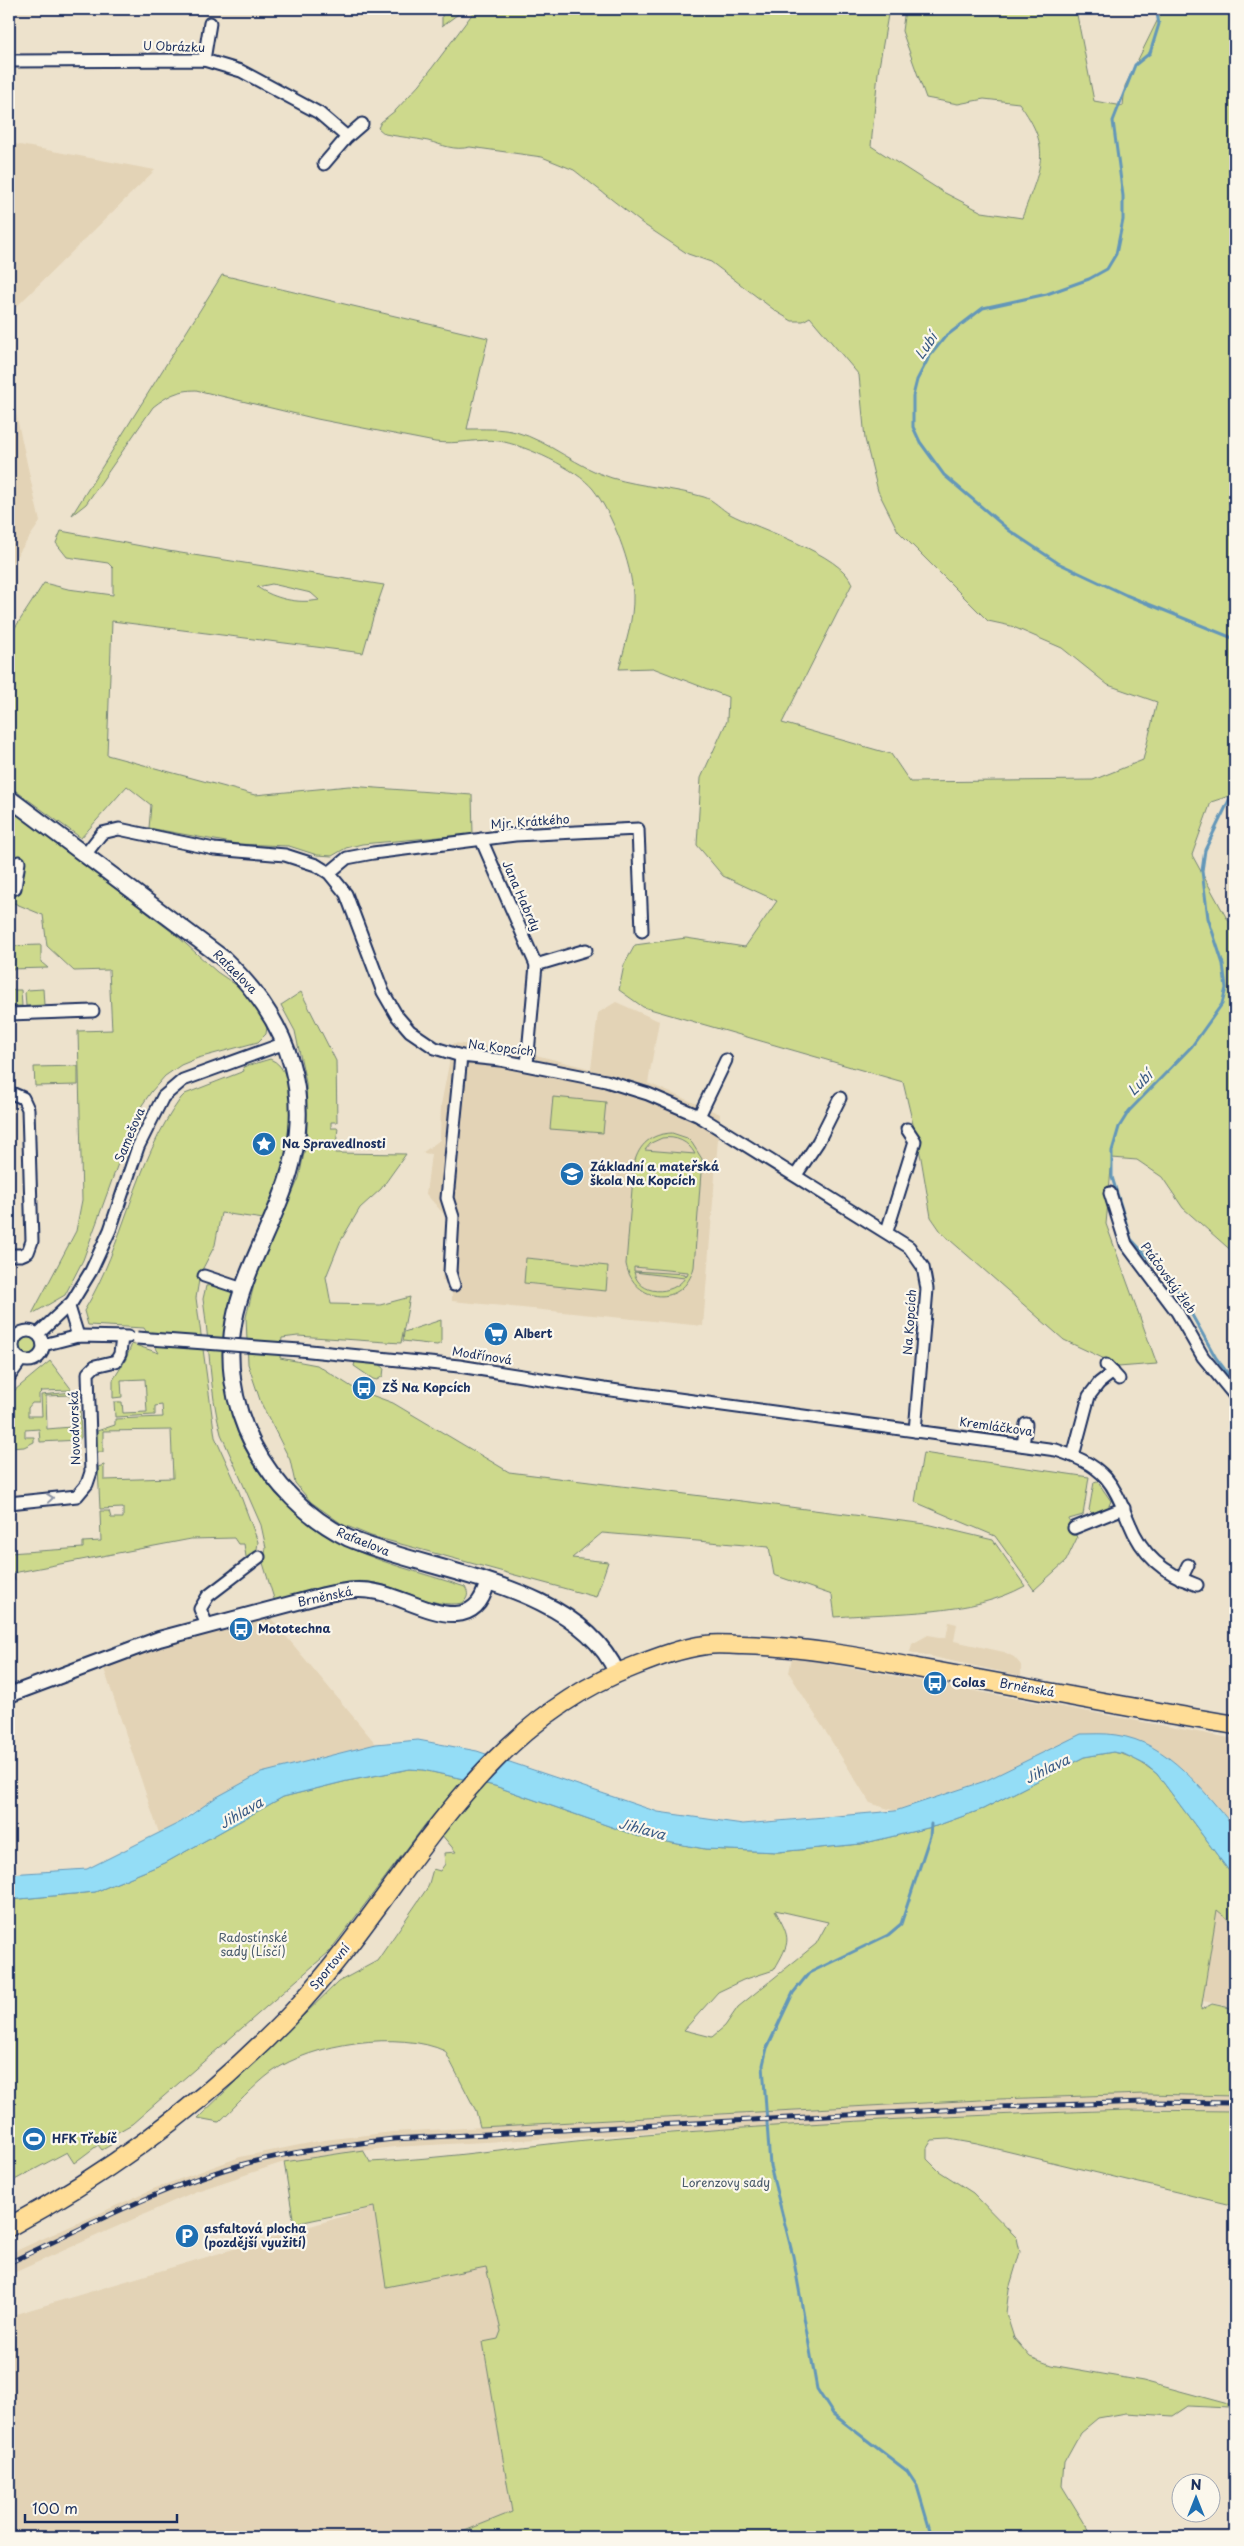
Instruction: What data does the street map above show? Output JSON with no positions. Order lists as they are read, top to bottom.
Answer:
{
  "streets": {
    "main road": ["Rafaelova", "Brněnská", "Sportovní"],
    "street": [
      "U Obrázku",
      "Mjr. Krátkého",
      "Jana Habrdy",
      "Na Kopcích",
      "Samešova",
      "Ptáčovský žleb",
      "Modřínová",
      "Kremláčkova",
      "Novodvorská"
    ]
  },
  "crossings": [
    ["Mjr. Krátkého", "Jana Habrdy"],
    ["Jana Habrdy", "Na Kopcích"],
    ["Rafaelova", "Samešova"],
    ["Rafaelova", "Brněnská"],
    ["Na Kopcích", "Modřínová"],
    ["Na Kopcích", "Kremláčkova"],
    ["Samešova", "Modřínová"],
    ["Modřínová", "Kremláčkova"],
    ["Modřínová", "Novodvorská"],
    ["Brněnská", "Sportovní"]
  ],
  "water": ["Lubí", "Jihlava"],
  "parks": ["Radostínské sady (Lísčí)", "Lorenzovy sady"],
  "places": {
    "place": ["Na Spravedlnosti"],
    "school or university": ["Základní a mateřská škola Na Kopcích"],
    "supermarket": ["Albert"],
    "bus stop": ["ZŠ Na Kopcích", "Mototechna", "Colas"],
    "sports": ["HFK Třebíč"],
    "parking": ["asfaltová plocha (pozdější využití)"]
  },
  "scale_bar": "100 m",
  "north": "top"
}
